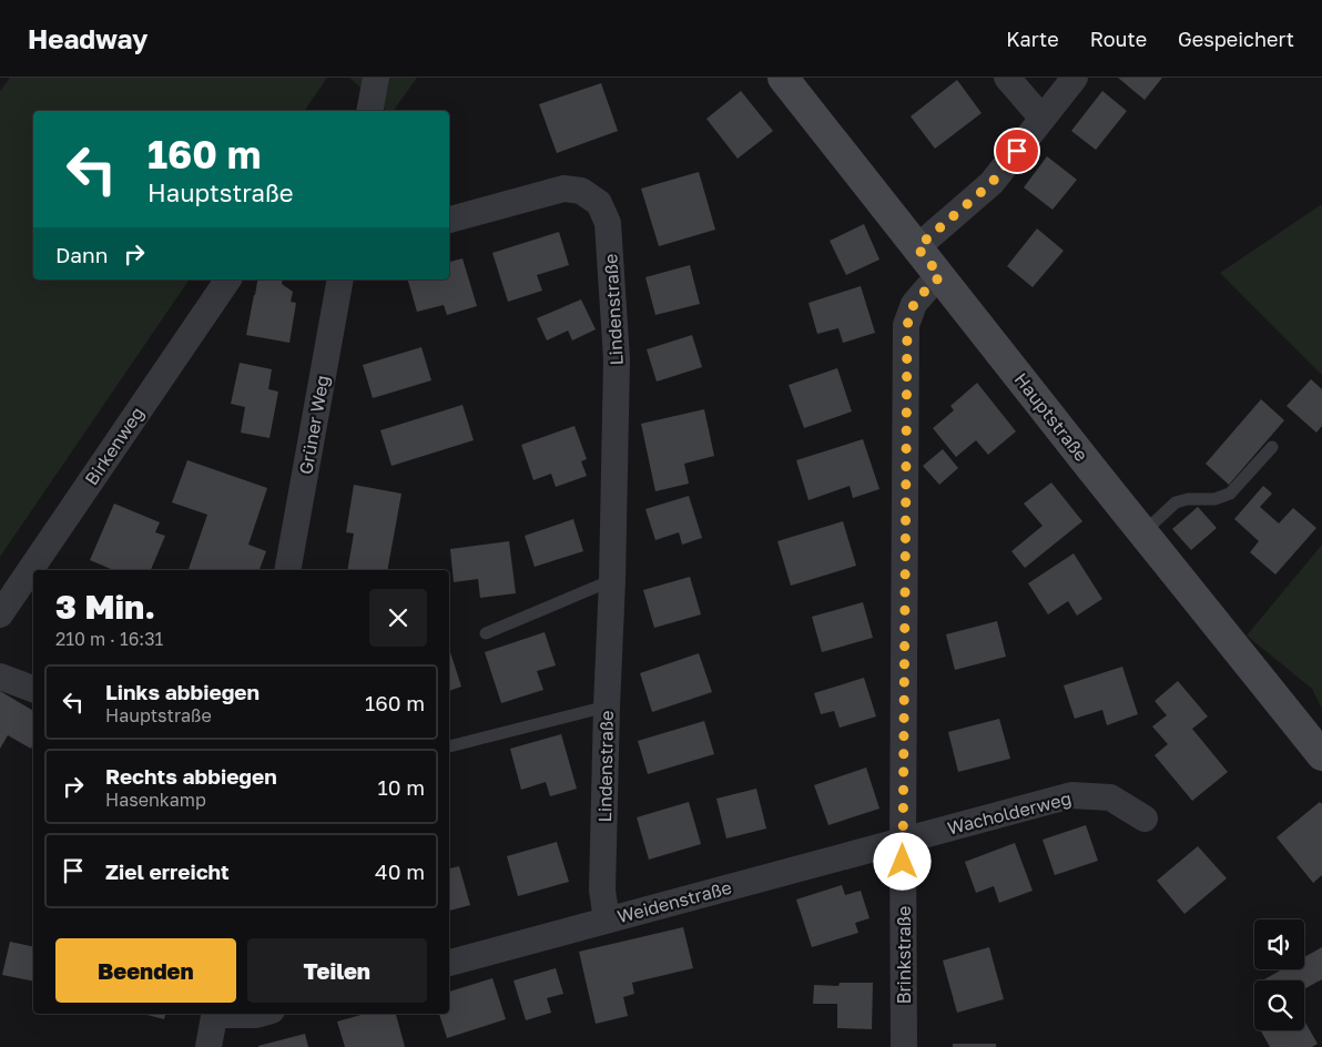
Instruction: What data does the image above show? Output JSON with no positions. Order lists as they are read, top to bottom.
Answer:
{
  "streets": {
    "street": [
      "Lindenstraße",
      "Hauptstraße",
      "Grüner Weg",
      "Birkenweg",
      "Wacholderweg",
      "Weidenstraße",
      "Brinkstraße"
    ]
  },
  "crossings": [
    ["Lindenstraße", "Weidenstraße"],
    ["Hauptstraße", "Brinkstraße"],
    ["Wacholderweg", "Weidenstraße"],
    ["Wacholderweg", "Brinkstraße"],
    ["Weidenstraße", "Brinkstraße"]
  ],
  "page": {
    "header": "Headway",
    "nav": ["Karte", "Route", "Gespeichert"],
    "turn": ["160 m", "Hauptstraße"],
    "then": "Dann",
    "heading": ["3 Min.", "210 m · 16:31"],
    "list": [
      {
        "name": "Links abbiegen",
        "note": "Hauptstraße",
        "value": "160 m"
      },
      {
        "name": "Rechts abbiegen",
        "note": "Hasenkamp",
        "value": "10 m"
      },
      {
        "name": "Ziel erreicht",
        "value": "40 m"
      }
    ],
    "buttons": ["Beenden", "Teilen"]
  }
}
